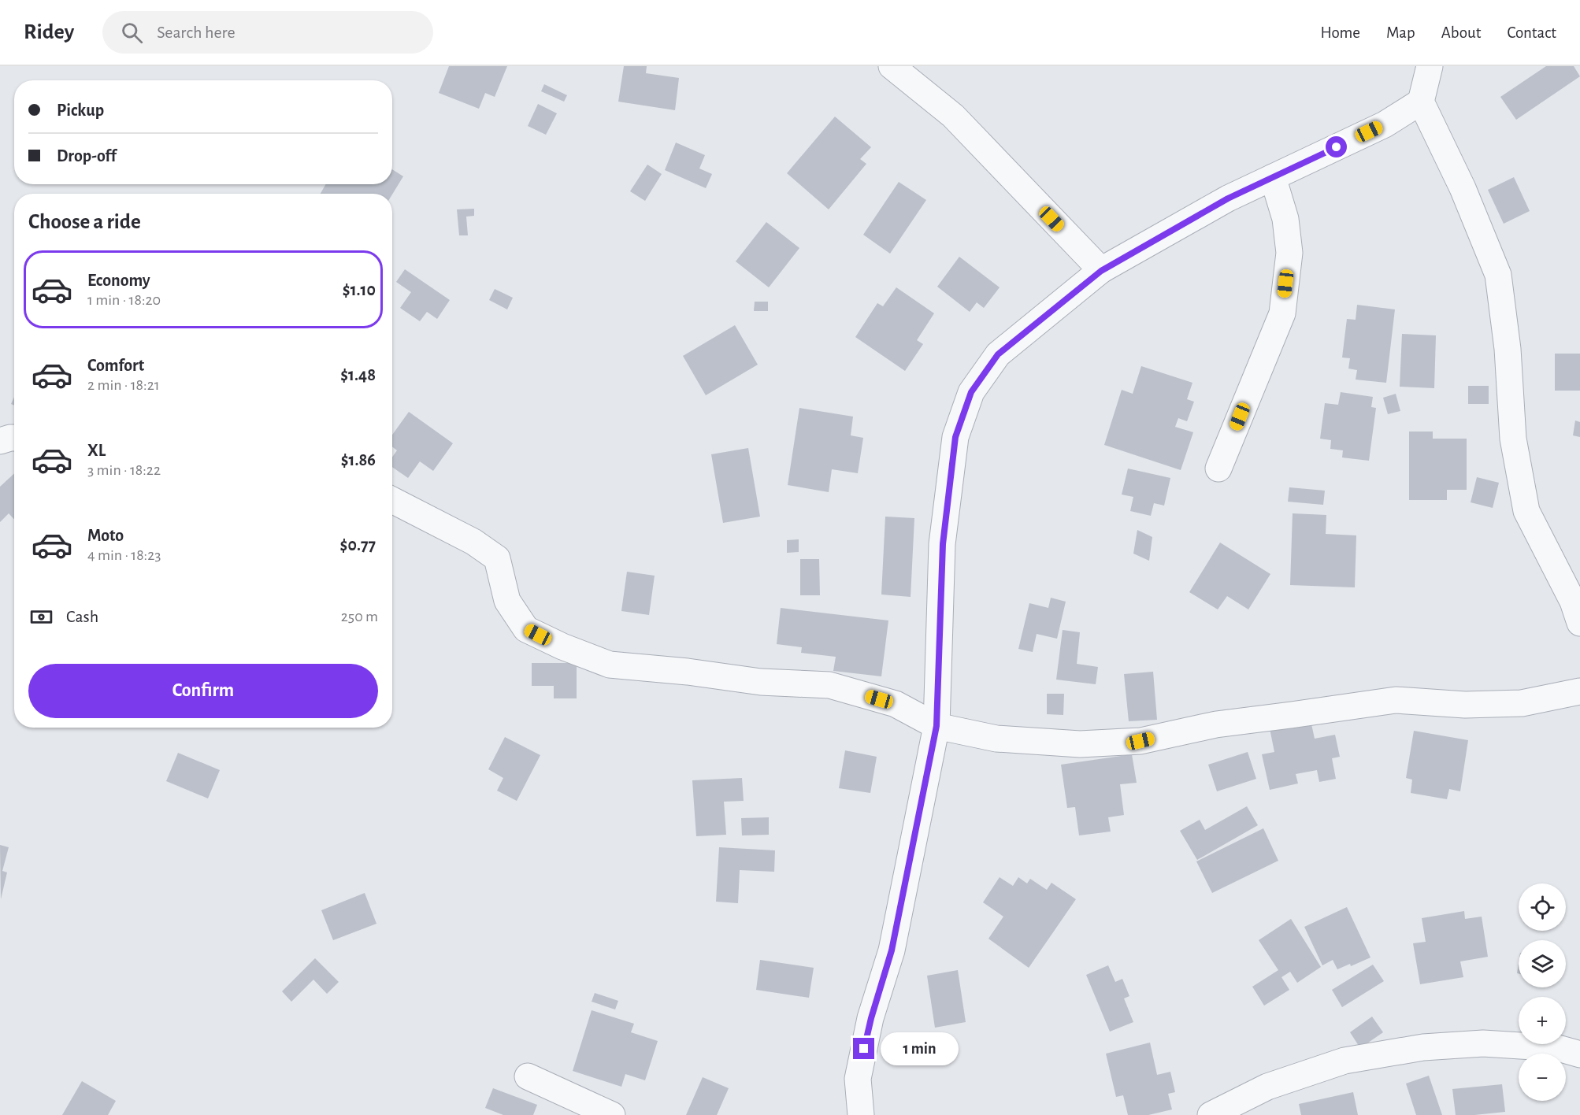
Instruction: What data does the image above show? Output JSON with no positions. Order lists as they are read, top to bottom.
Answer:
{
  "page": {
    "header": "Ridey",
    "search": "Search here",
    "nav": [
      "Home",
      "Map",
      "About",
      "Contact"
    ],
    "banner": ["Pickup", "Drop-off"],
    "heading": "Choose a ride",
    "list": [
      {
        "name": "Economy",
        "note": "1 min · 18:20",
        "value": "$1.10"
      },
      {
        "name": "Comfort",
        "note": "2 min · 18:21",
        "value": "$1.48"
      },
      {
        "name": "XL",
        "note": "3 min · 18:22",
        "value": "$1.86"
      },
      {
        "name": "Moto",
        "note": "4 min · 18:23",
        "value": "$0.77"
      }
    ],
    "pay": ["Cash", "250 m"],
    "buttons": "Confirm",
    "map_buttons": ["+", "−"],
    "bubble": "1 min"
  }
}
